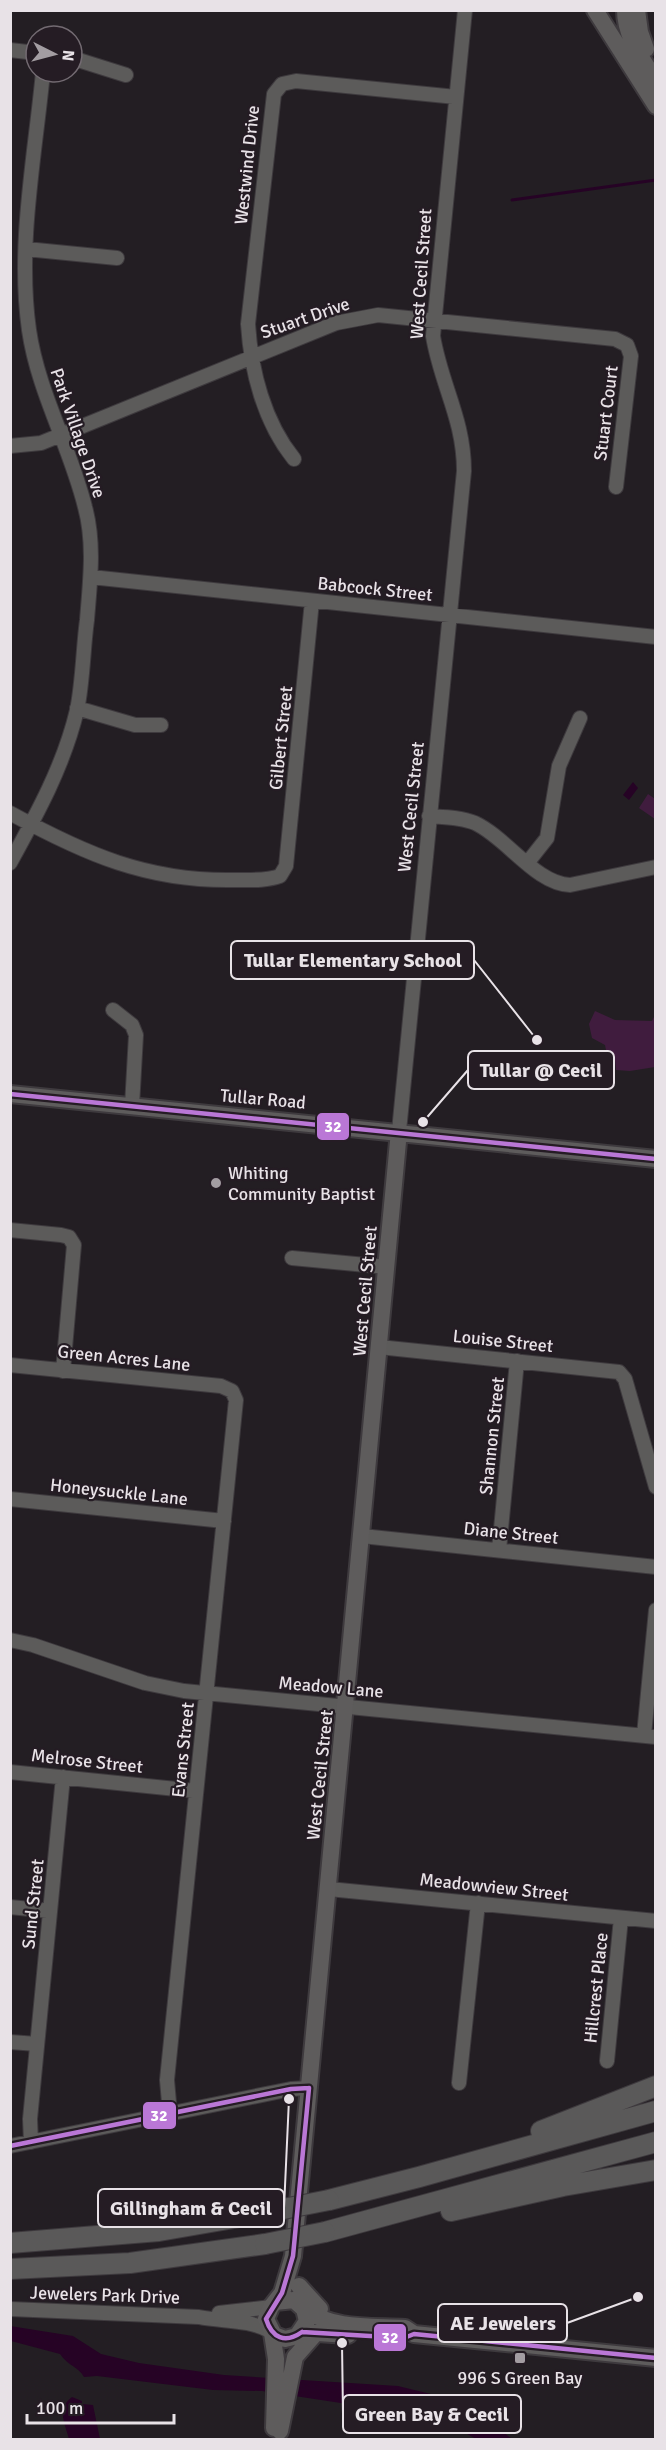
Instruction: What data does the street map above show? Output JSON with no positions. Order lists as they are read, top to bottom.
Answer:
{
  "streets": {
    "main road": ["West Cecil Street", "Tullar Road"],
    "street": [
      "Westwind Drive",
      "Stuart Drive",
      "Stuart Court",
      "Park Village Drive",
      "Babcock Street",
      "Gilbert Street",
      "Louise Street",
      "Green Acres Lane",
      "Shannon Street",
      "Honeysuckle Lane",
      "Diane Street",
      "Meadow Lane",
      "Evans Street",
      "Melrose Street",
      "Meadowview Street",
      "Sund Street",
      "Hillcrest Place",
      "Jewelers Park Drive"
    ]
  },
  "crossings": [
    ["Westwind Drive", "West Cecil Street"],
    ["Westwind Drive", "Stuart Drive"],
    ["West Cecil Street", "Stuart Drive"],
    ["West Cecil Street", "Babcock Street"],
    ["West Cecil Street", "Tullar Road"],
    ["West Cecil Street", "Louise Street"],
    ["West Cecil Street", "Diane Street"],
    ["West Cecil Street", "Meadow Lane"],
    ["West Cecil Street", "Meadowview Street"],
    ["West Cecil Street", "Jewelers Park Drive"],
    ["Stuart Drive", "Stuart Court"],
    ["Stuart Drive", "Park Village Drive"],
    ["Park Village Drive", "Babcock Street"],
    ["Park Village Drive", "Gilbert Street"],
    ["Babcock Street", "Gilbert Street"],
    ["Louise Street", "Shannon Street"],
    ["Green Acres Lane", "Evans Street"],
    ["Shannon Street", "Diane Street"],
    ["Honeysuckle Lane", "Evans Street"],
    ["Meadow Lane", "Evans Street"],
    ["Evans Street", "Melrose Street"],
    ["Melrose Street", "Sund Street"],
    ["Meadowview Street", "Hillcrest Place"]
  ],
  "places": {
    "other": [
      "Tullar Elementary School",
      "Tullar @ Cecil",
      "Whiting Community Baptist",
      "Gillingham & Cecil",
      "AE Jewelers",
      "Green Bay & Cecil"
    ],
    "transit": ["996 S Green Bay"]
  },
  "lines": ["transit line 32"],
  "scale_bar": "100 m",
  "north": "right"
}
